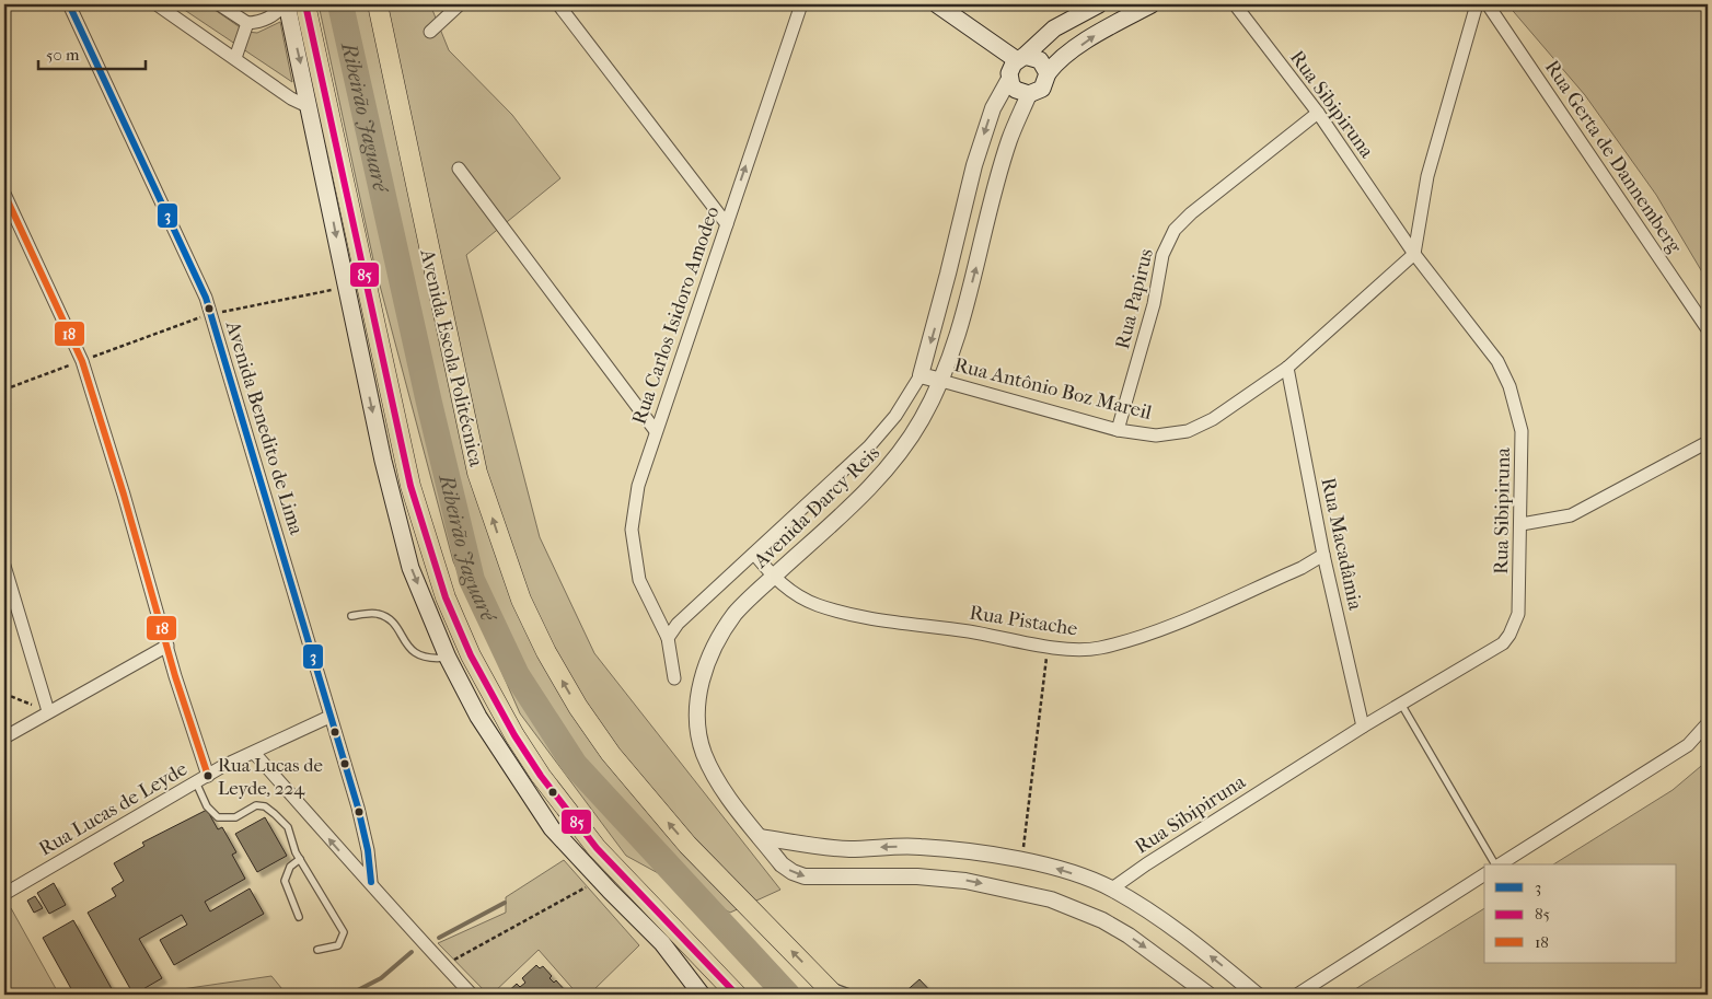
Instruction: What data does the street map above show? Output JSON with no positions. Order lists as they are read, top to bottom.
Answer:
{
  "streets": {
    "highway": ["Avenida Escola Politécnica"],
    "street": [
      "Rua Sibipiruna",
      "Rua Gerta de Dannemberg",
      "Rua Papirus",
      "Rua Carlos Isidoro Amodeo",
      "Rua Antônio Boz Mareil",
      "Avenida Benedito de Lima",
      "Avenida Darcy Reis",
      "Rua Macadâmia",
      "Rua Pistache",
      "Rua Lucas de Leyde"
    ]
  },
  "crossings": [
    ["Rua Sibipiruna", "Rua Papirus"],
    ["Rua Sibipiruna", "Rua Antônio Boz Mareil"],
    ["Rua Sibipiruna", "Rua Macadâmia"],
    ["Rua Papirus", "Rua Antônio Boz Mareil"],
    ["Rua Carlos Isidoro Amodeo", "Avenida Darcy Reis"],
    ["Rua Antônio Boz Mareil", "Avenida Darcy Reis"],
    ["Rua Antônio Boz Mareil", "Rua Macadâmia"],
    ["Avenida Benedito de Lima", "Rua Lucas de Leyde"],
    ["Avenida Darcy Reis", "Rua Pistache"],
    ["Rua Macadâmia", "Rua Pistache"]
  ],
  "water": ["Ribeirão Jaguaré"],
  "places": ["Rua Lucas de Leyde, 224"],
  "lines": ["transit line 3", "transit line 85", "transit line 18"],
  "legend": ["3", "85", "18"],
  "scale_bar": "50 m"
}
